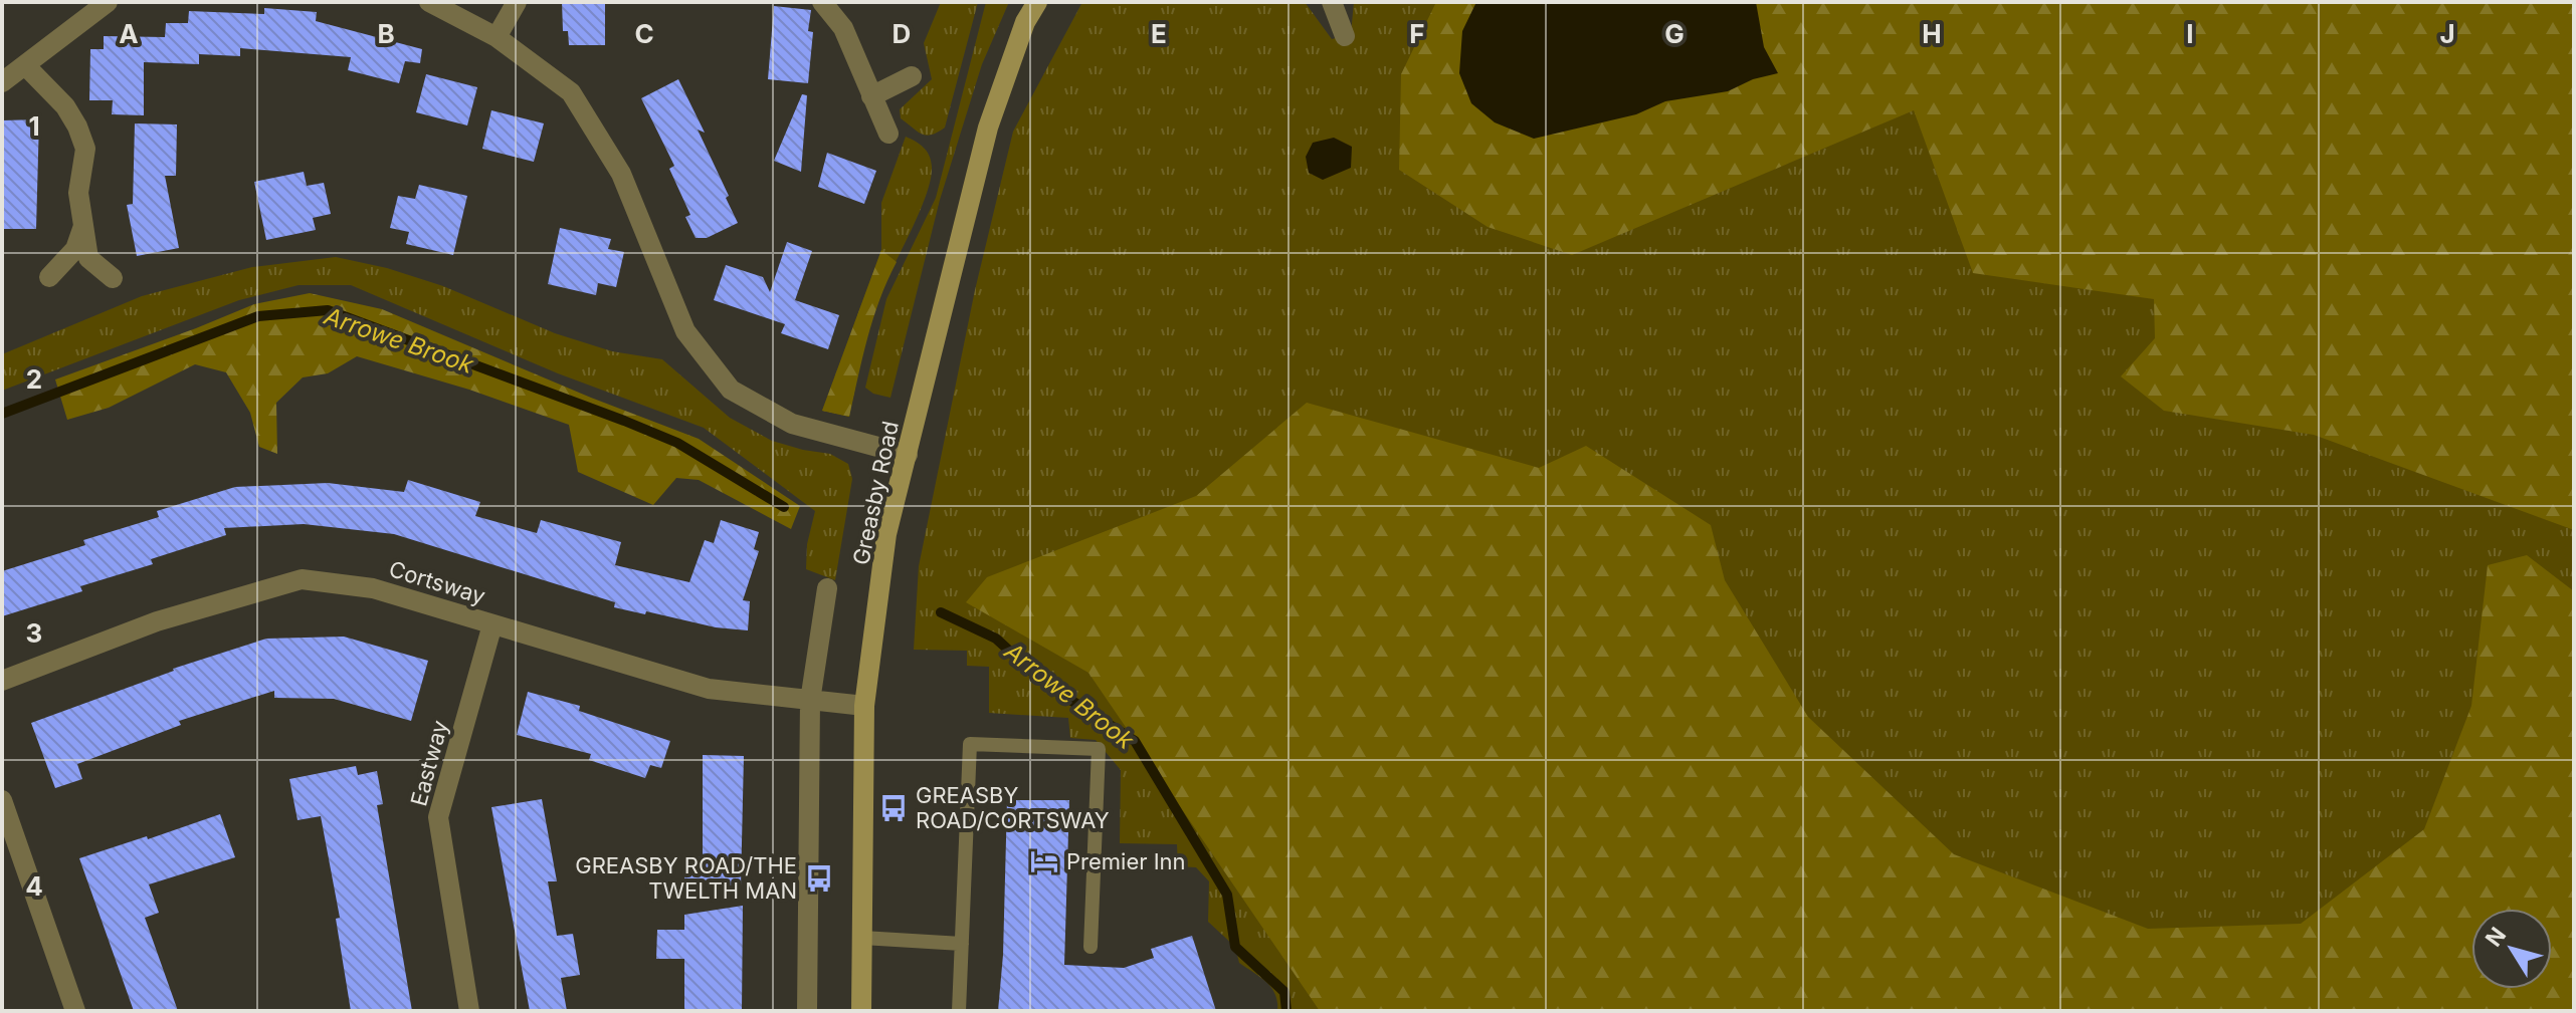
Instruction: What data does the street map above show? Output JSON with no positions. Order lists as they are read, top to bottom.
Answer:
{
  "streets": {
    "main road": ["Greasby Road"],
    "street": ["Cortsway", "Eastway"]
  },
  "crossings": [
    ["Greasby Road", "Cortsway"],
    ["Cortsway", "Eastway"]
  ],
  "water": ["Arrowe Brook"],
  "places": {
    "bus stop": ["GREASBY ROAD/CORTSWAY", "GREASBY ROAD/THE TWELTH MAN"],
    "hotel": ["Premier Inn"]
  },
  "north": "top left",
  "grid": {
    "columns": [
      "A",
      "B",
      "C",
      "D",
      "E",
      "F",
      "G",
      "H",
      "I",
      "J"
    ],
    "rows": [
      "1",
      "2",
      "3",
      "4"
    ]
  }
}
